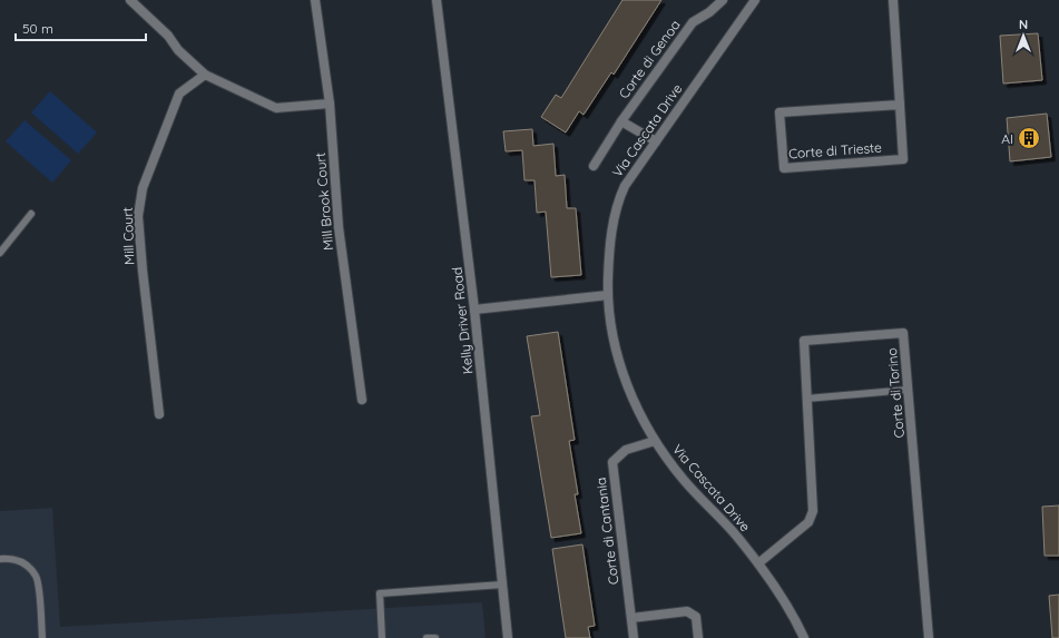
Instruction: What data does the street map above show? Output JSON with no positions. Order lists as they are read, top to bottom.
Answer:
{
  "streets": {
    "street": [
      "Corte di Genoa",
      "Via Cascata Drive",
      "Corte di Trieste",
      "Mill Brook Court",
      "Mill Court",
      "Kelly Driver Road",
      "Corte di Torino",
      "Corte di Cantania"
    ]
  },
  "crossings": [
    ["Via Cascata Drive", "Corte di Torino"],
    ["Via Cascata Drive", "Corte di Cantania"]
  ],
  "places": {
    "building": ["AI"]
  },
  "scale_bar": "50 m",
  "north": "top"
}
